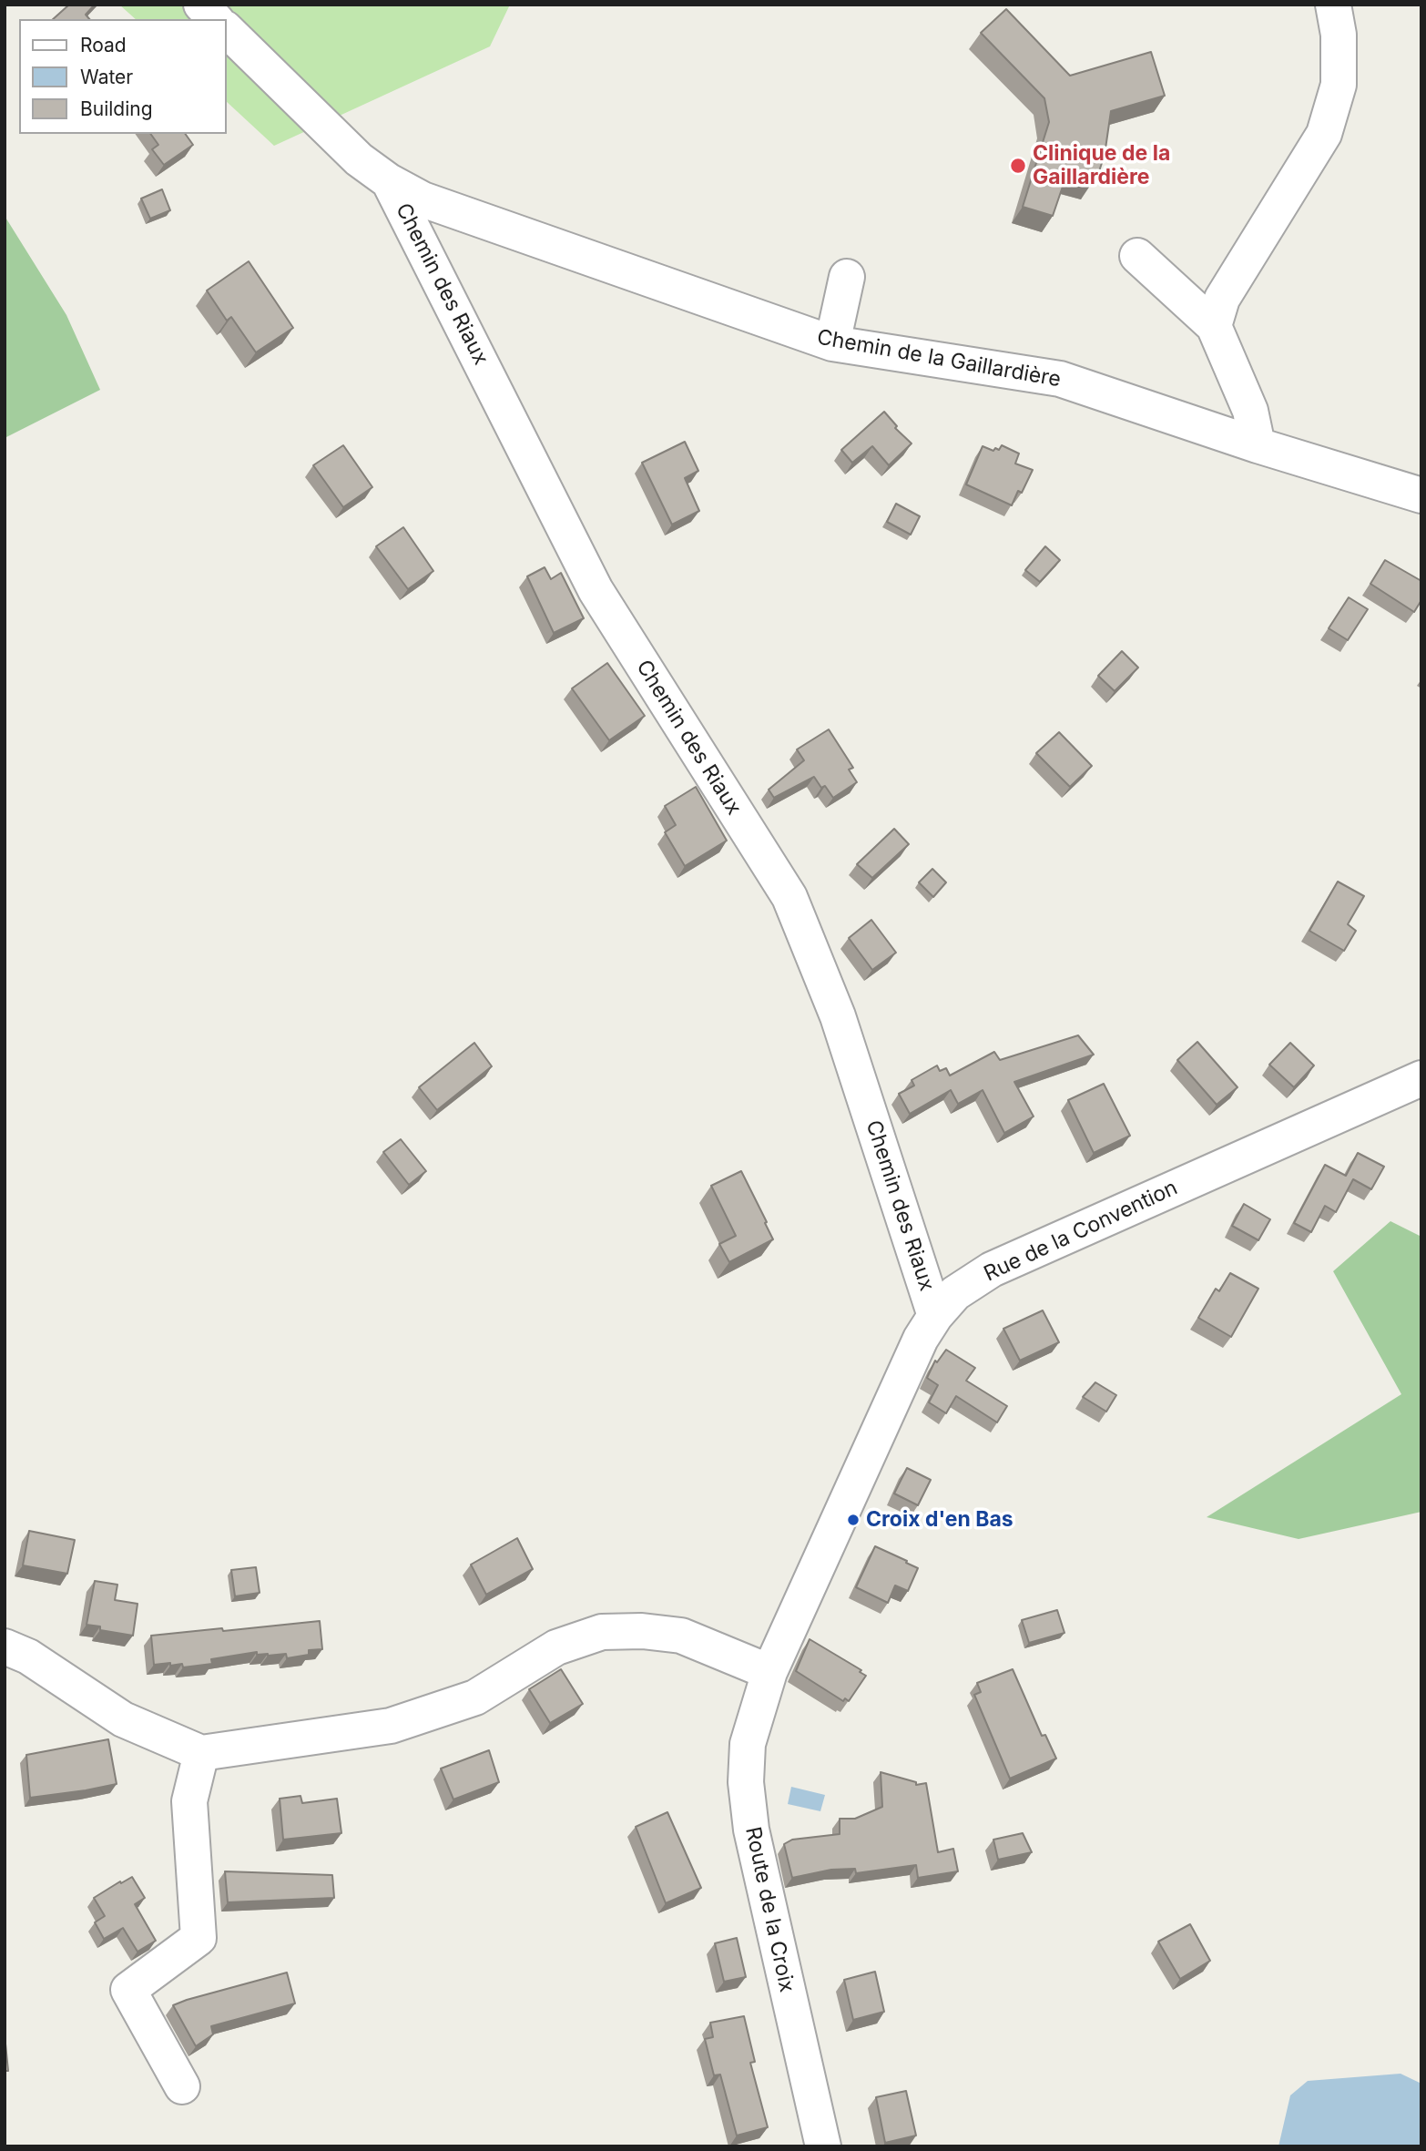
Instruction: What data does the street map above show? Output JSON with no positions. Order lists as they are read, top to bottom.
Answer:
{
  "streets": {
    "street": [
      "Chemin des Riaux",
      "Chemin de la Gaillardière",
      "Rue de la Convention",
      "Route de la Croix"
    ]
  },
  "crossings": [
    ["Chemin des Riaux", "Chemin de la Gaillardière"],
    ["Chemin des Riaux", "Rue de la Convention"],
    ["Rue de la Convention", "Route de la Croix"]
  ],
  "places": ["Clinique de la Gaillardière", "Croix d'en Bas"],
  "legend": ["Road", "Water", "Building"]
}
